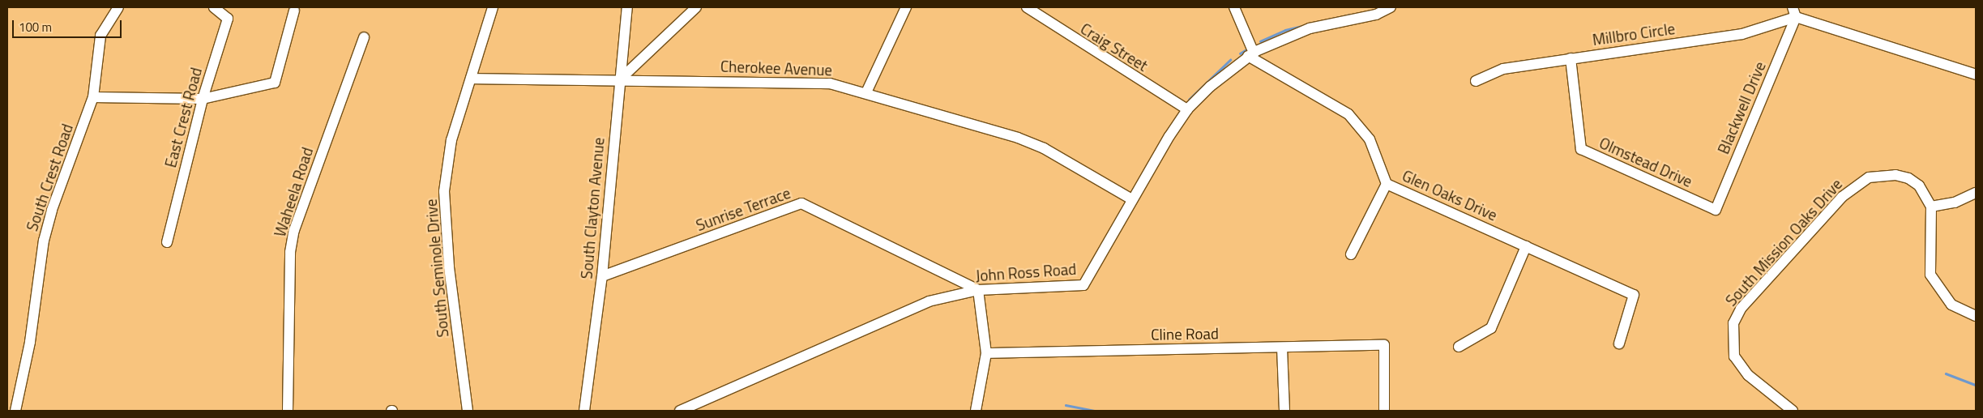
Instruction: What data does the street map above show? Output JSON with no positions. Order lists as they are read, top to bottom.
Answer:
{
  "streets": {
    "street": [
      "Millbro Circle",
      "Craig Street",
      "Cherokee Avenue",
      "Blackwell Drive",
      "East Crest Road",
      "Olmstead Drive",
      "South Crest Road",
      "Waheela Road",
      "Glen Oaks Drive",
      "South Clayton Avenue",
      "Sunrise Terrace",
      "South Mission Oaks Drive",
      "South Seminole Drive",
      "John Ross Road",
      "Cline Road"
    ]
  },
  "crossings": [
    ["Millbro Circle", "Blackwell Drive"],
    ["Millbro Circle", "Olmstead Drive"],
    ["Craig Street", "John Ross Road"],
    ["Cherokee Avenue", "South Clayton Avenue"],
    ["Cherokee Avenue", "South Seminole Drive"],
    ["Cherokee Avenue", "John Ross Road"],
    ["Blackwell Drive", "Olmstead Drive"],
    ["Glen Oaks Drive", "John Ross Road"],
    ["South Clayton Avenue", "Sunrise Terrace"],
    ["Sunrise Terrace", "John Ross Road"]
  ],
  "scale_bar": "100 m"
}
